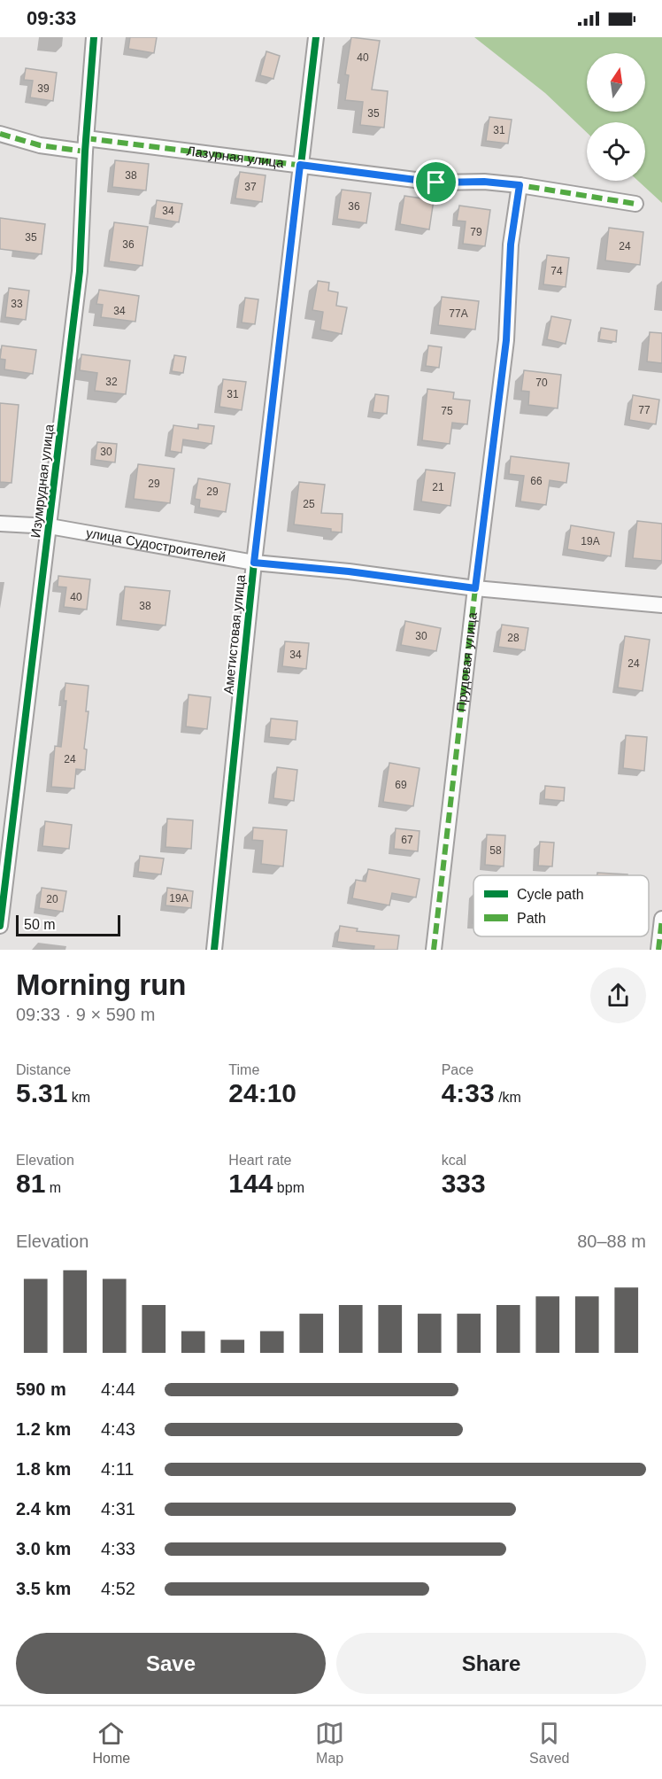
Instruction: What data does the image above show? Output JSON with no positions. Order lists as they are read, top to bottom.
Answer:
{
  "streets": {
    "street": [
      "Лазурная улица",
      "Изумрудная улица",
      "улица Судостроителей",
      "Аметистовая улица",
      "Прудовая улица"
    ]
  },
  "crossings": [
    ["Лазурная улица", "Изумрудная улица"],
    ["Лазурная улица", "Аметистовая улица"],
    ["Лазурная улица", "Прудовая улица"],
    ["Изумрудная улица", "улица Судостроителей"],
    ["улица Судостроителей", "Аметистовая улица"],
    ["улица Судостроителей", "Прудовая улица"]
  ],
  "house_numbers": [
    "40",
    "39",
    "35",
    "31",
    "38",
    "37",
    "36",
    "34",
    "79",
    "35",
    "36",
    "24",
    "74",
    "33",
    "34",
    "77А",
    "32",
    "70",
    "31",
    "77",
    "75",
    "30",
    "66",
    "29",
    "21",
    "29",
    "25",
    "19А",
    "40",
    "38",
    "30",
    "28",
    "34",
    "24",
    "24",
    "69",
    "67",
    "58",
    "19А",
    "20"
  ],
  "legend": ["Cycle path", "Path"],
  "scale_bar": "50 m",
  "north": "top",
  "page": {
    "status": "09:33",
    "scale": "50 m",
    "heading": ["Morning run", "09:33 · 9 × 590 m"],
    "stats": [
      ["Distance", "5.31 km"],
      ["Time", "24:10"],
      ["Pace", "4:33 /km"],
      ["Elevation", "81 m"],
      ["Heart rate", "144 bpm"],
      ["kcal", "333"]
    ],
    "chart": ["Elevation", "80–88 m"],
    "list": [
      {
        "name": "590 m",
        "note": "4:44"
      },
      {
        "name": "1.2 km",
        "note": "4:43"
      },
      {
        "name": "1.8 km",
        "note": "4:11"
      },
      {
        "name": "2.4 km",
        "note": "4:31"
      },
      {
        "name": "3.0 km",
        "note": "4:33"
      },
      {
        "name": "3.5 km",
        "note": "4:52"
      }
    ],
    "buttons": ["Save", "Share"],
    "tabs": ["Home", "Map", "Saved"]
  }
}
